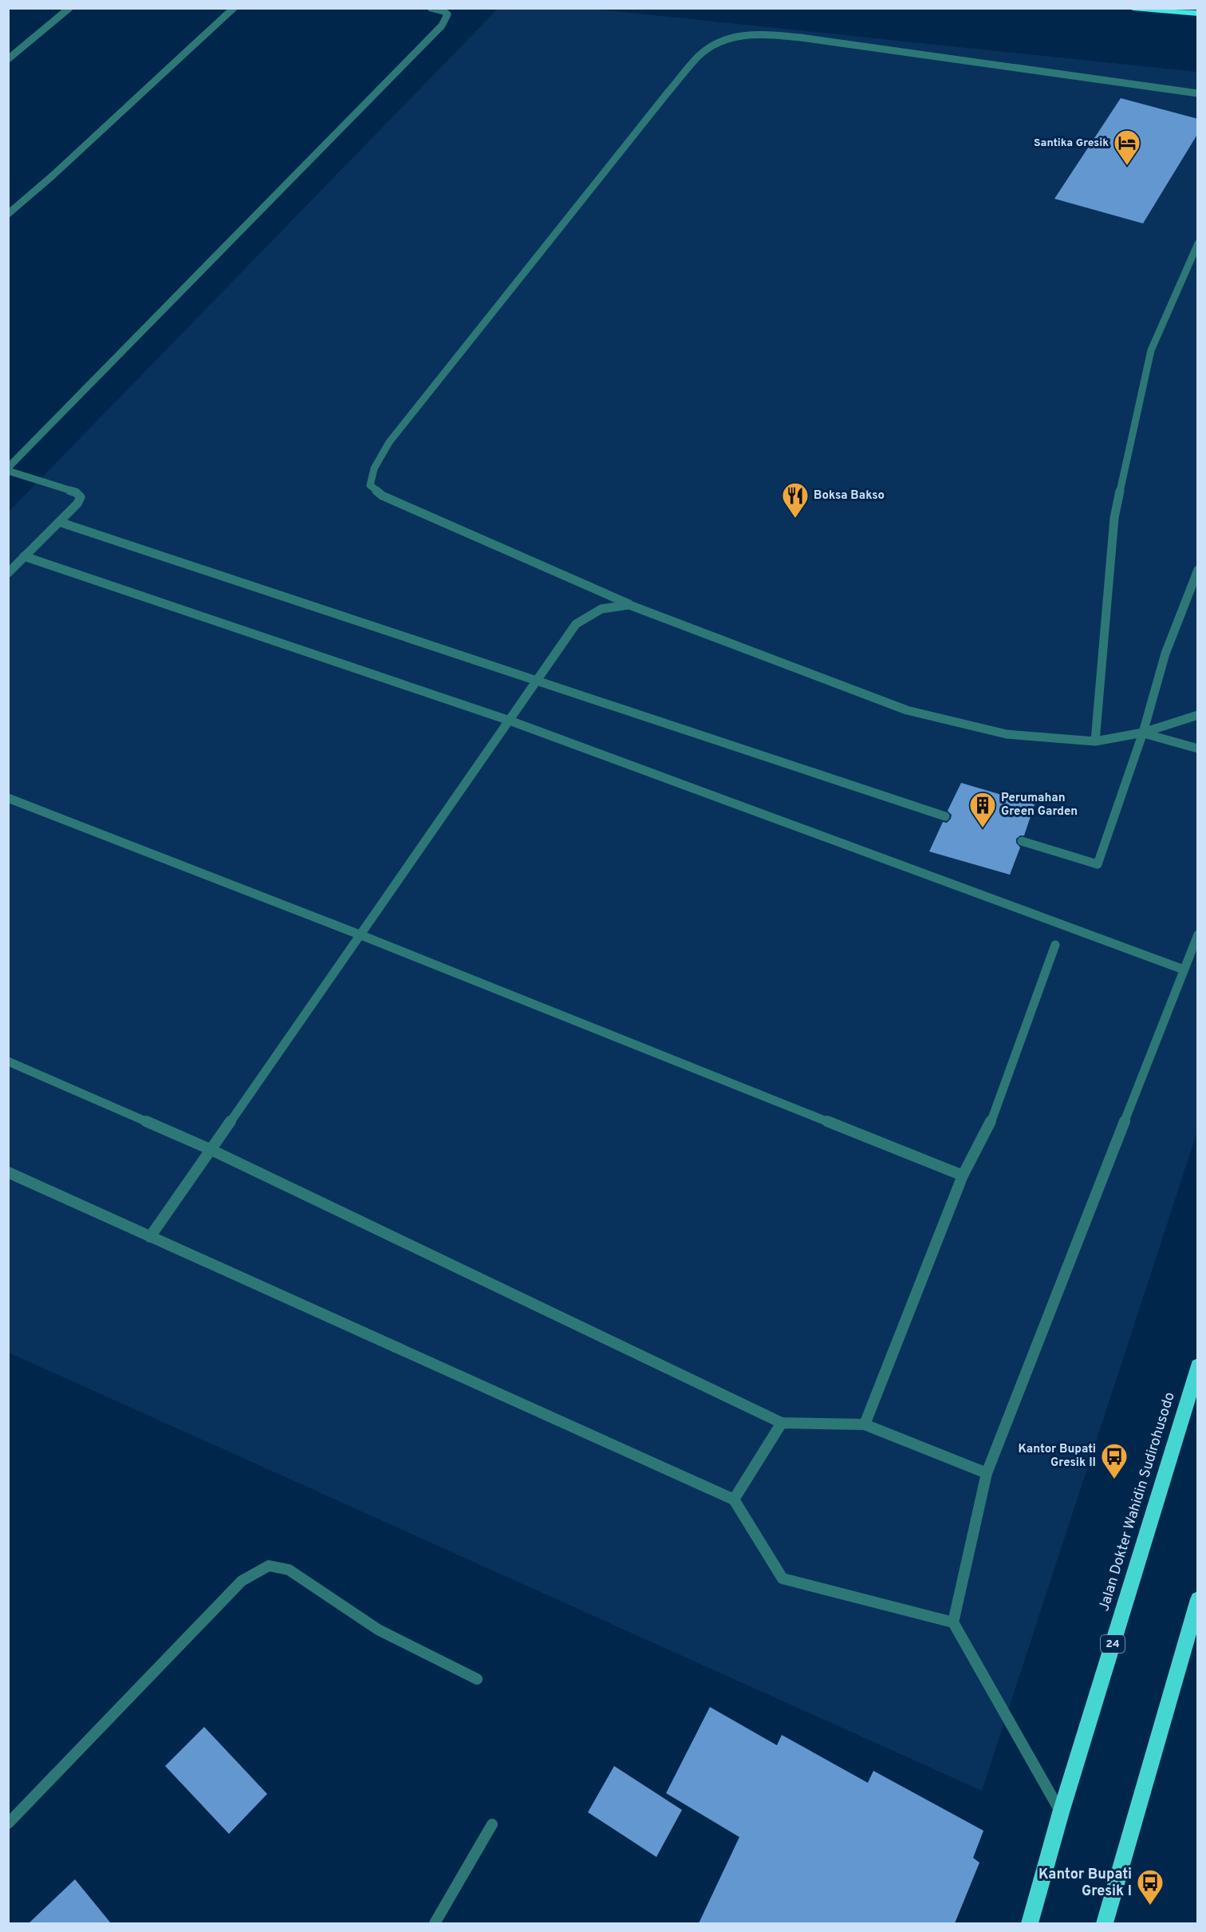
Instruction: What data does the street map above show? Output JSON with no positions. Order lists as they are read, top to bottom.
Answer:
{
  "streets": {
    "highway": ["Jalan Dokter Wahidin Sudirohusodo", "24"]
  },
  "places": {
    "hotel": ["Santika Gresik"],
    "restaurant": ["Boksa Bakso"],
    "building": ["Perumahan Green Garden"],
    "bus stop": ["Kantor Bupati Gresik II", "Kantor Bupati Gresik I"]
  }
}
